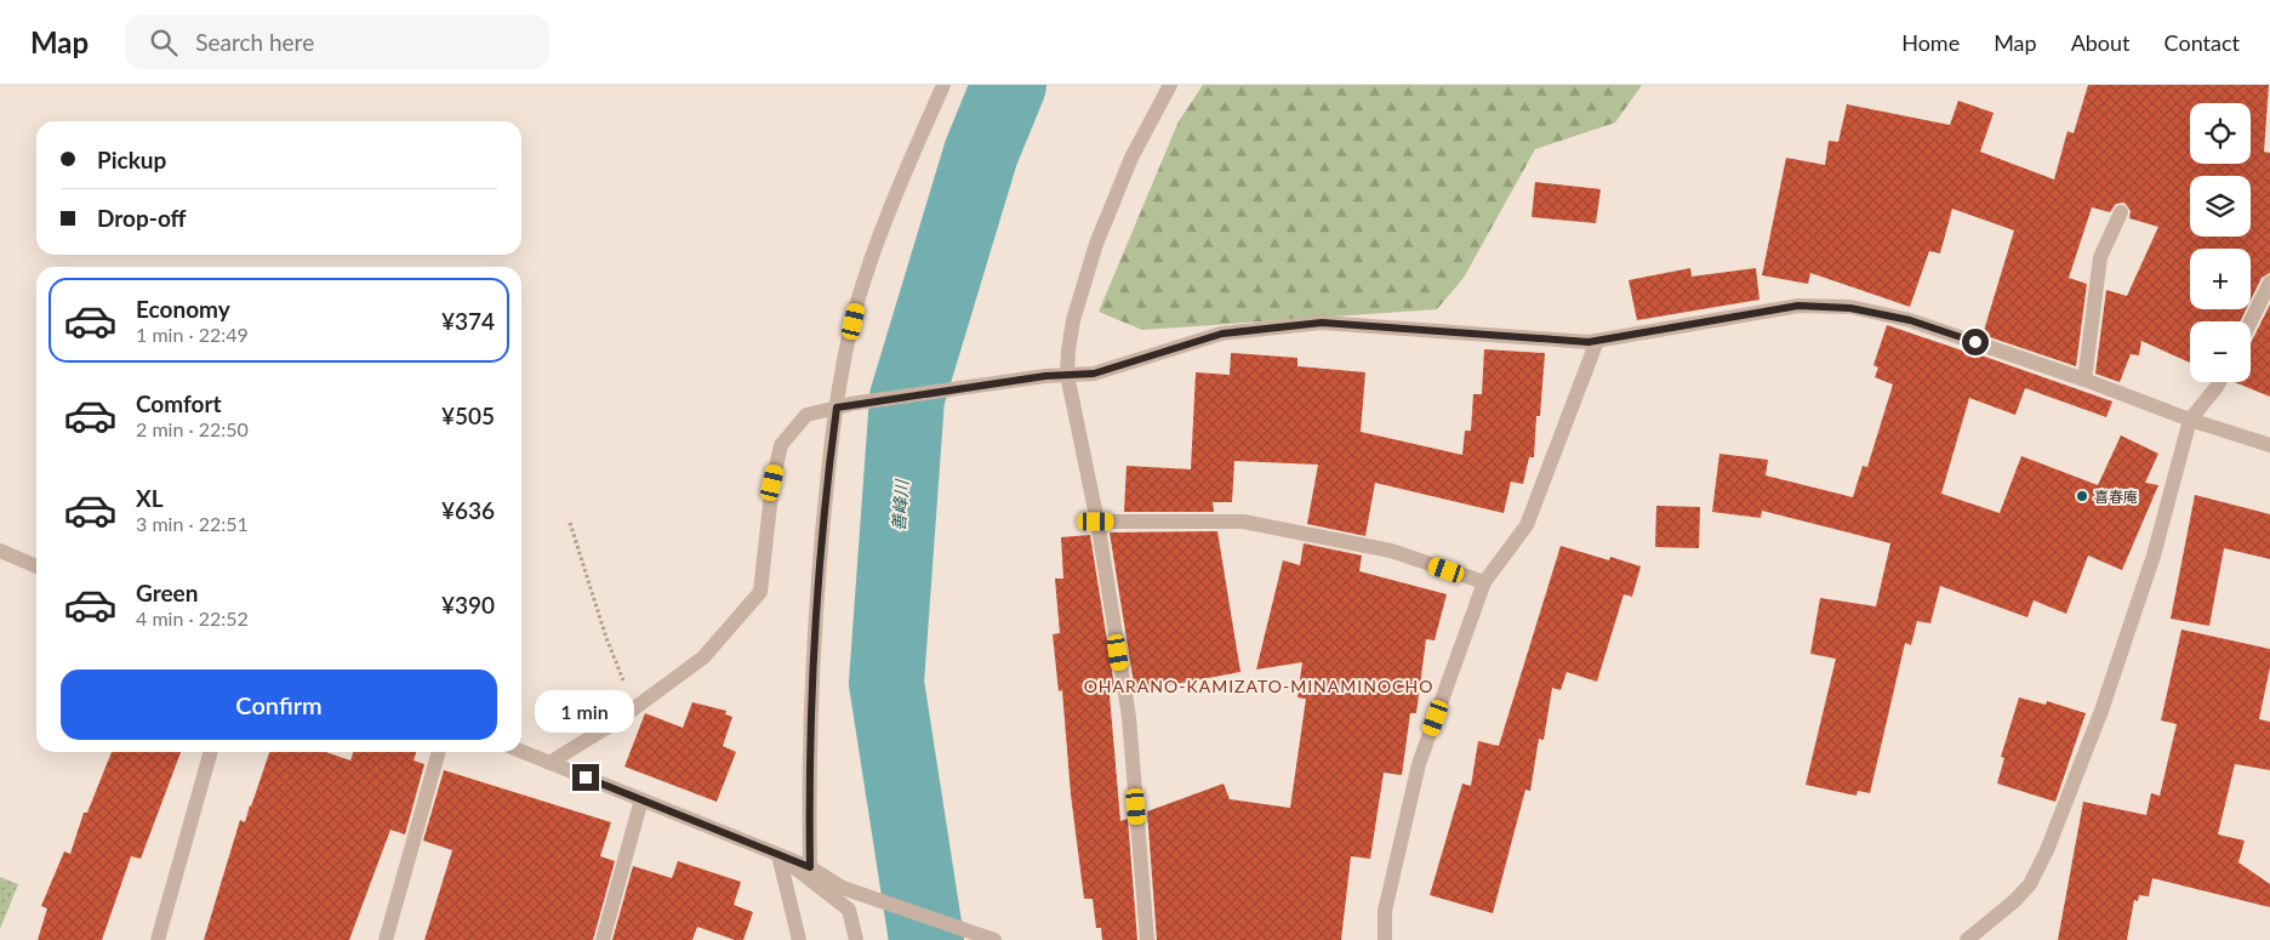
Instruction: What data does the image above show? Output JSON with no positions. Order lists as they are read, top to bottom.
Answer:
{
  "districts": ["OHARANO-KAMIZATO-MINAMINOCHO"],
  "water": ["善峰川"],
  "places": ["喜春庵"],
  "page": {
    "header": "Map",
    "search": "Search here",
    "nav": [
      "Home",
      "Map",
      "About",
      "Contact"
    ],
    "map_buttons": ["+", "−"],
    "banner": ["Pickup", "Drop-off"],
    "list": [
      {
        "name": "Economy",
        "note": "1 min · 22:49",
        "value": "¥374"
      },
      {
        "name": "Comfort",
        "note": "2 min · 22:50",
        "value": "¥505"
      },
      {
        "name": "XL",
        "note": "3 min · 22:51",
        "value": "¥636"
      },
      {
        "name": "Green",
        "note": "4 min · 22:52",
        "value": "¥390"
      }
    ],
    "buttons": "Confirm",
    "bubble": "1 min"
  }
}
